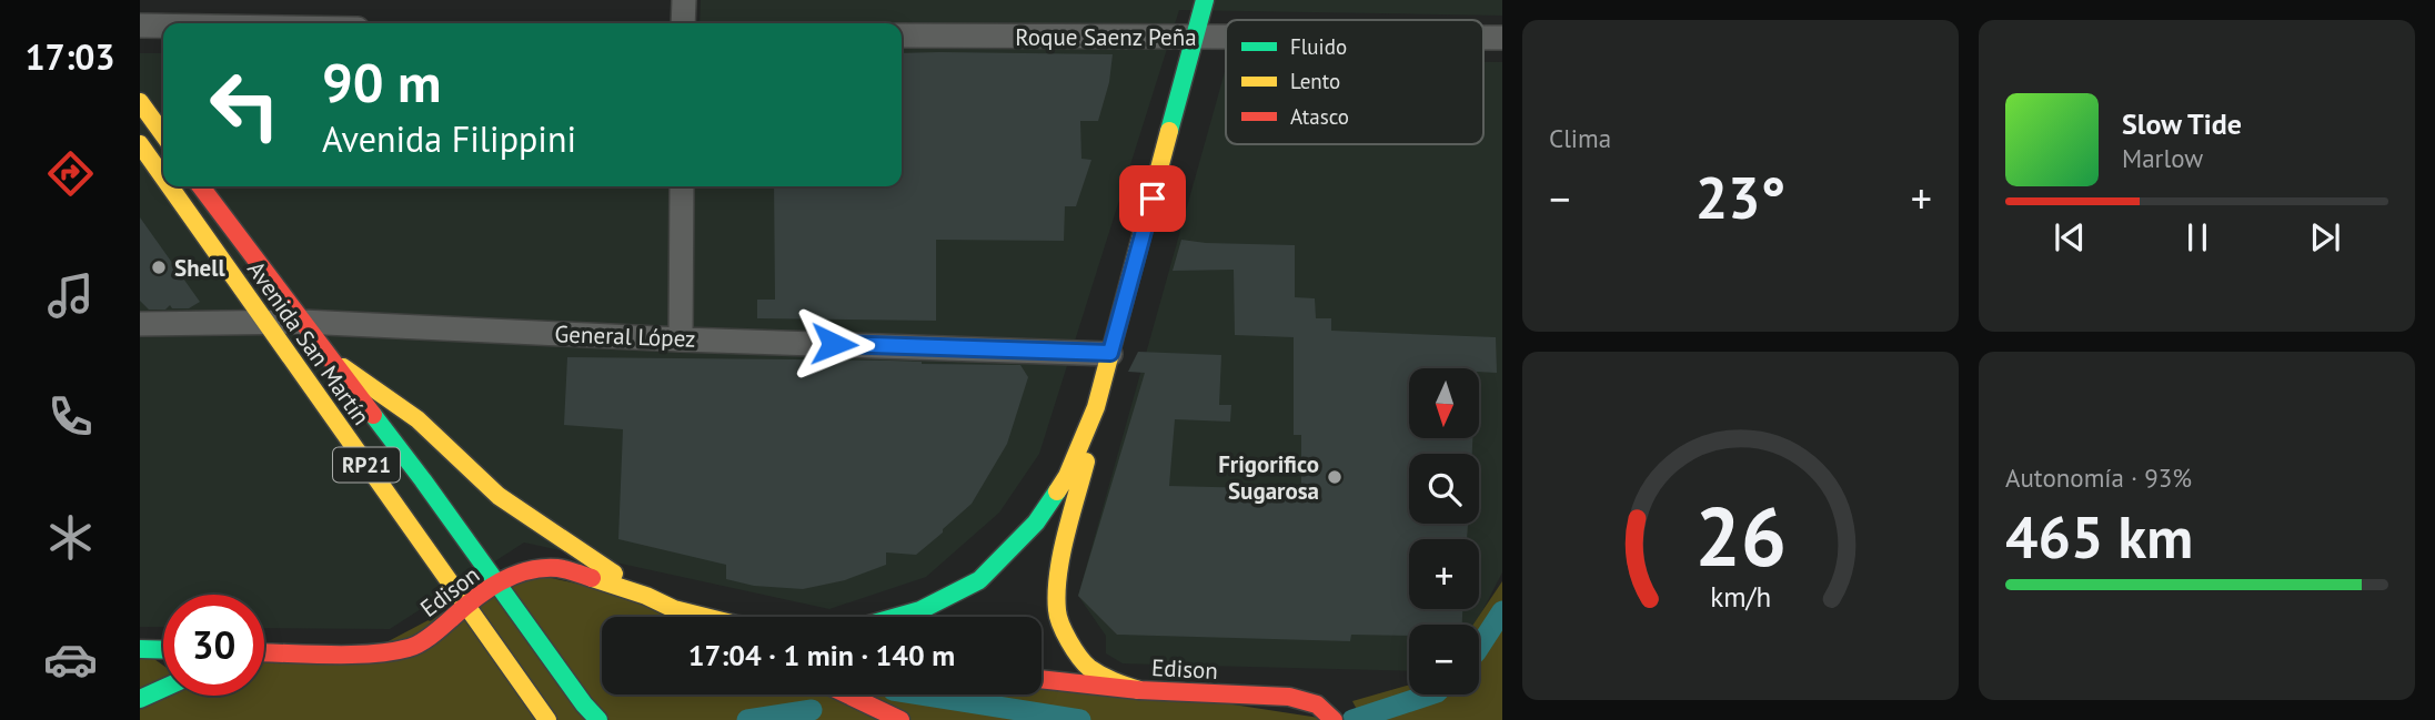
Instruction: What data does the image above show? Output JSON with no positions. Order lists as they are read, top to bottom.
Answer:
{
  "streets": {
    "main road": ["Avenida San Martín", "RP21", "Edison"],
    "street": ["Roque Saenz Peña", "General López"]
  },
  "crossings": [
    ["General López", "Avenida San Martín"],
    ["Avenida San Martín", "Edison"]
  ],
  "places": ["Shell", "Frigorifico Sugarosa"],
  "legend": ["Fluido", "Lento", "Atasco"],
  "north": "bottom",
  "page": {
    "tabs": "17:03",
    "tile": [
      "Clima",
      ["Autonomía · 93%", "465 km"]
    ],
    "turn": ["90 m", "Avenida Filippini"],
    "song": ["Slow Tide", "Marlow"],
    "heat": ["−", "23°", "+"],
    "map_buttons": ["+", "−"],
    "limit": "30",
    "trip": "17:04 · 1 min · 140 m",
    "gauge": ["26", "km/h"]
  }
}
